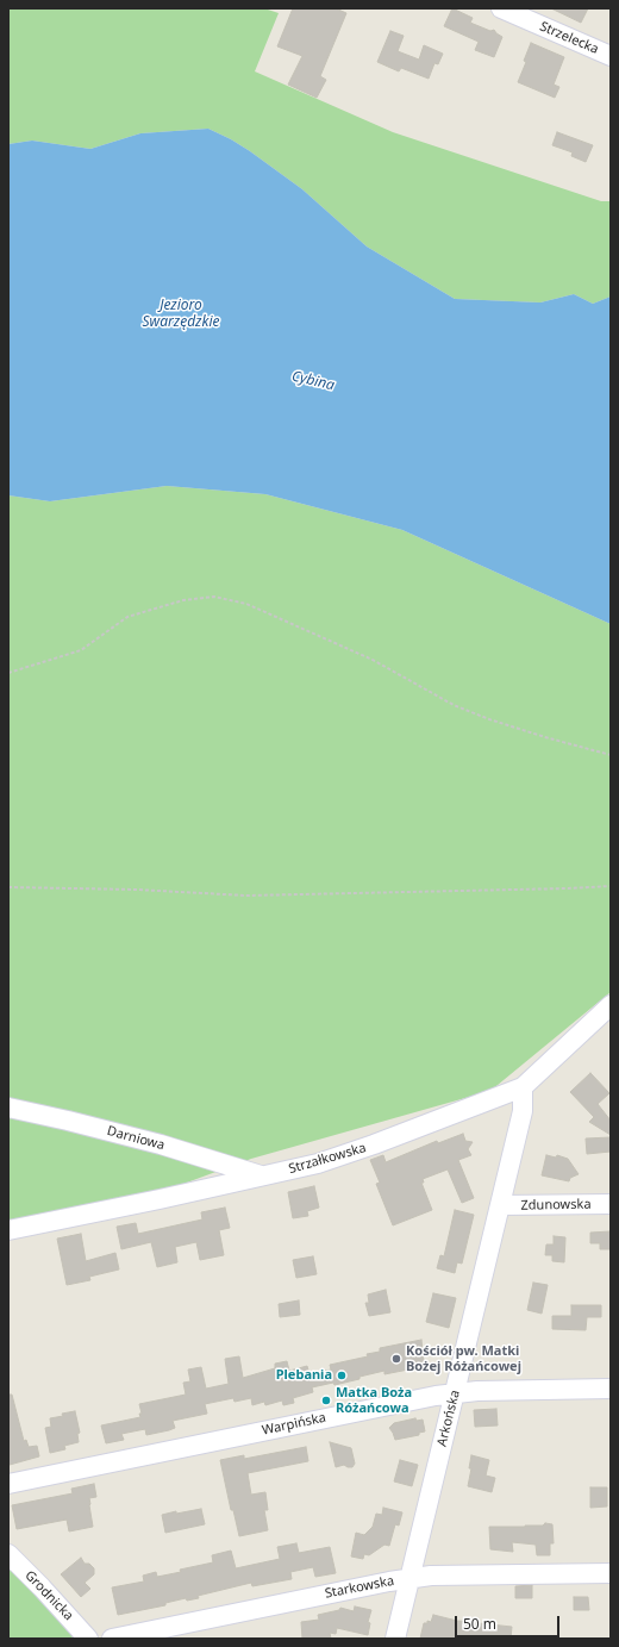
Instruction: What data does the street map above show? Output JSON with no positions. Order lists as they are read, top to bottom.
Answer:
{
  "streets": {
    "street": [
      "Strzelecka",
      "Darniowa",
      "Strzałkowska",
      "Zdunowska",
      "Arkońska",
      "Warpińska",
      "Starkowska",
      "Grodnicka"
    ]
  },
  "crossings": [
    ["Darniowa", "Strzałkowska"],
    ["Strzałkowska", "Arkońska"],
    ["Zdunowska", "Arkońska"],
    ["Arkońska", "Warpińska"],
    ["Arkońska", "Starkowska"]
  ],
  "water": ["Jezioro Swarzędzkie", "Cybina"],
  "places": ["Kościół pw. Matki Bożej Różańcowej", "Plebania", "Matka Boża Różańcowa"],
  "scale_bar": "50 m"
}
